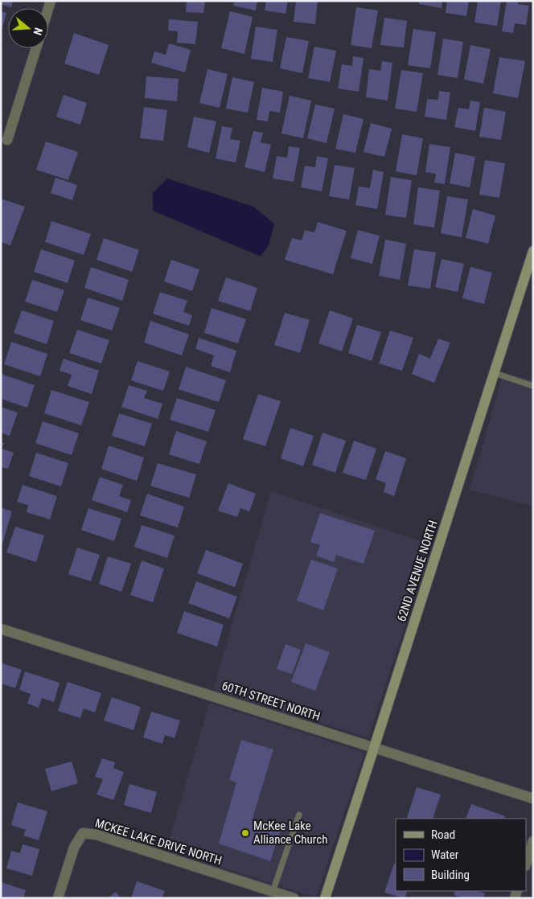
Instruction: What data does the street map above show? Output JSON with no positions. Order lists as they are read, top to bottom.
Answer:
{
  "streets": {
    "street": ["62ND AVENUE NORTH", "60TH STREET NORTH", "MCKEE LAKE DRIVE NORTH"]
  },
  "crossings": [
    ["62ND AVENUE NORTH", "60TH STREET NORTH"]
  ],
  "places": ["McKee Lake Alliance Church"],
  "legend": ["Road", "Water", "Building"],
  "north": "right"
}
